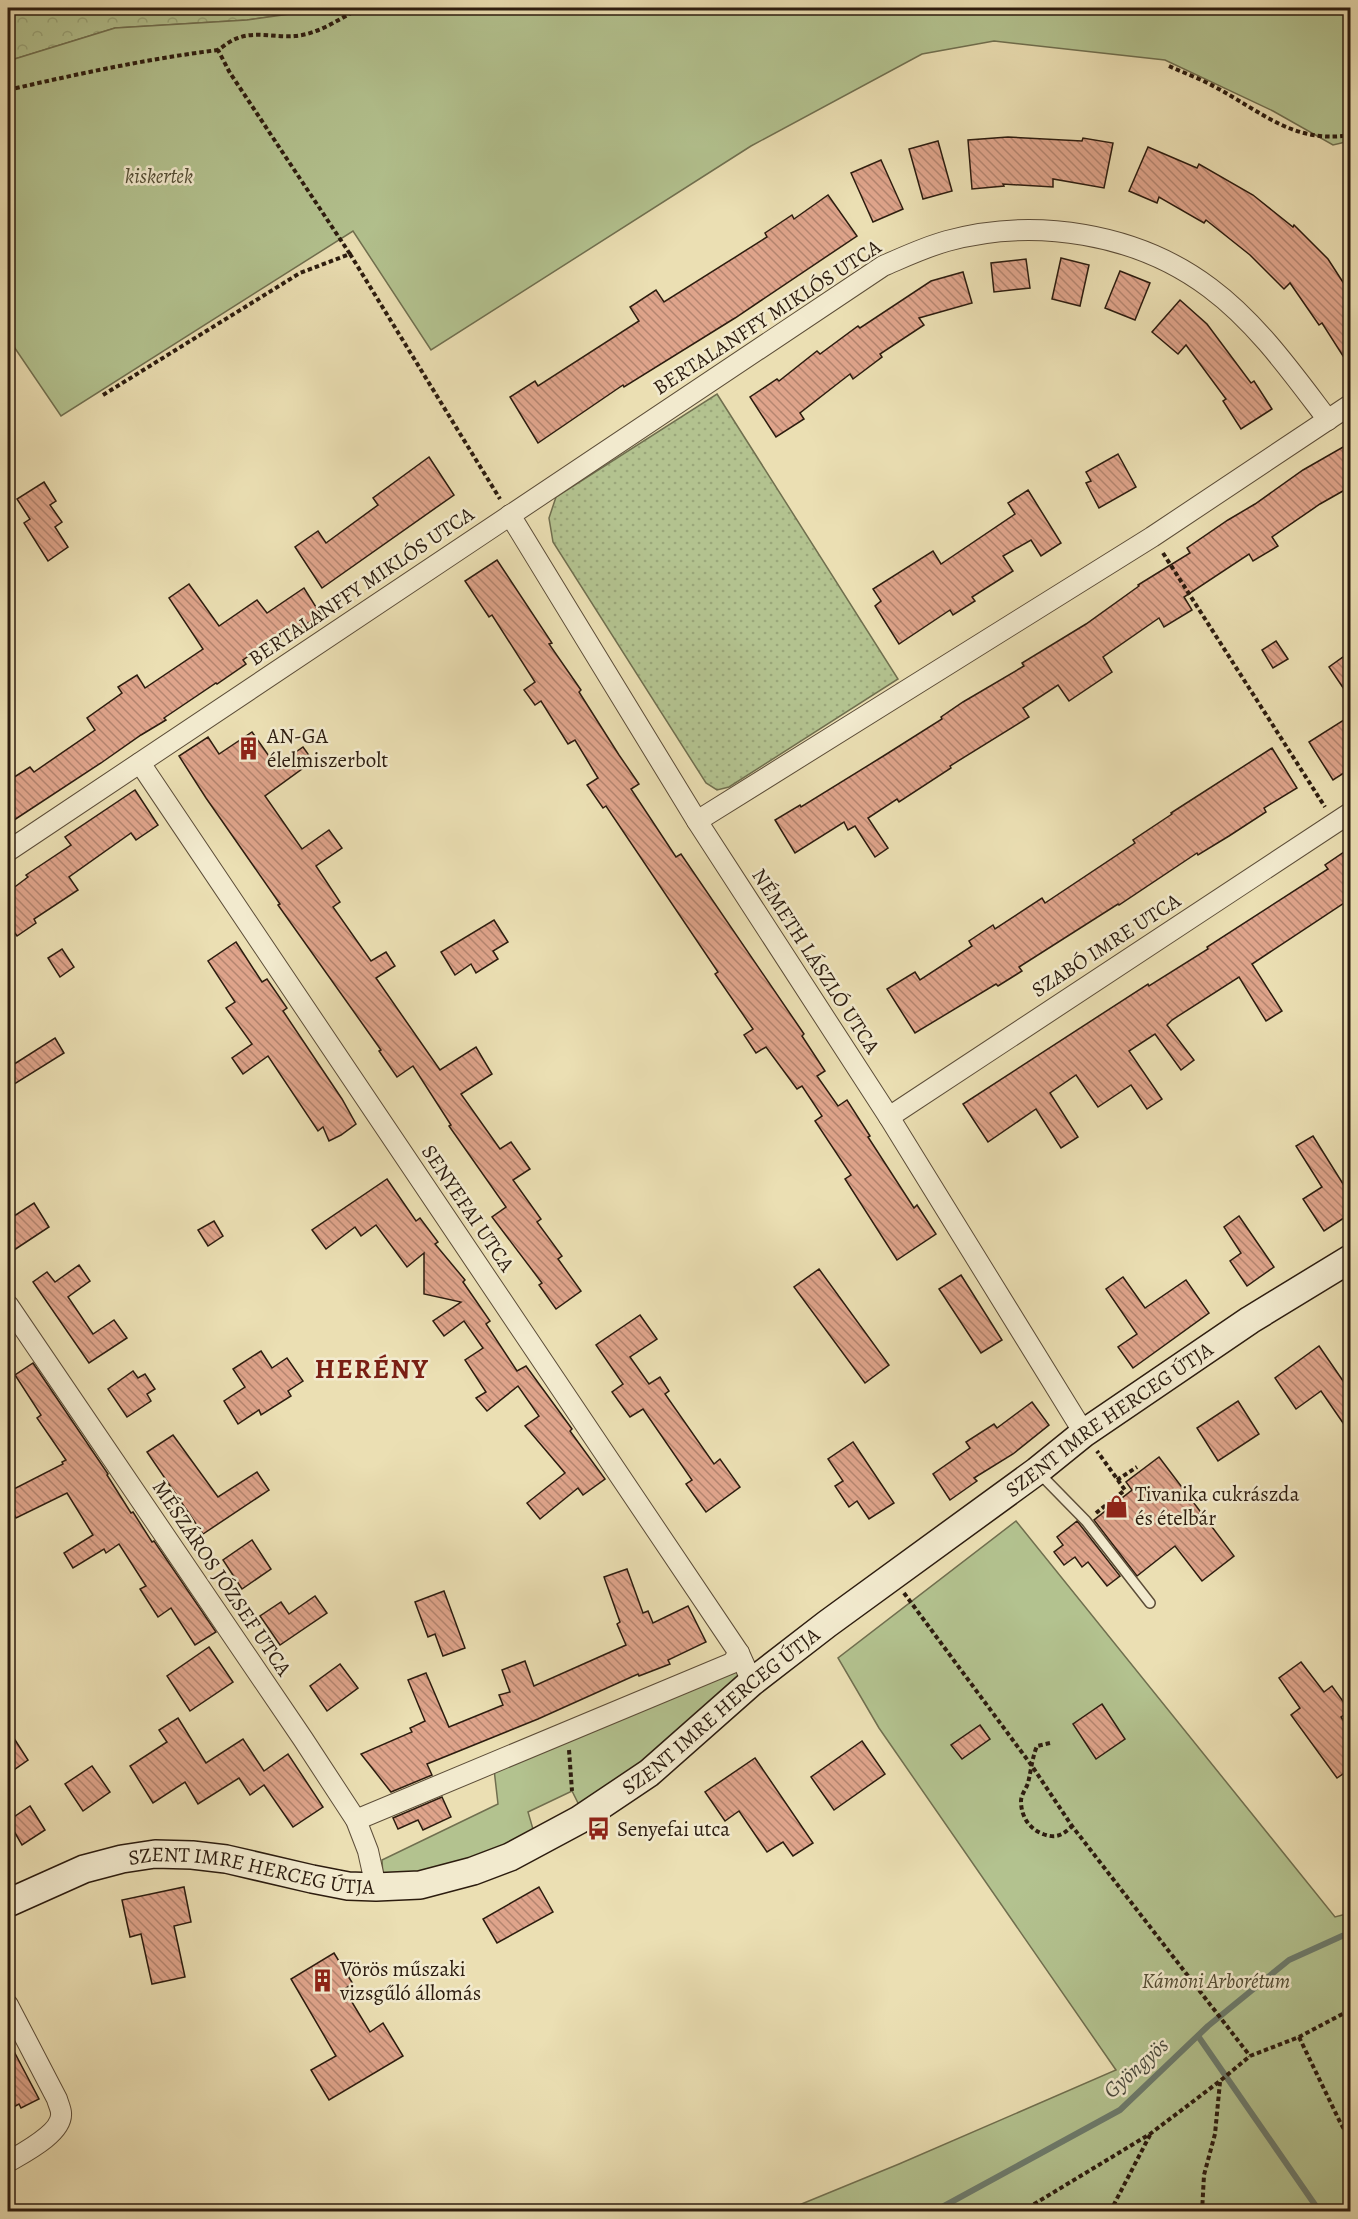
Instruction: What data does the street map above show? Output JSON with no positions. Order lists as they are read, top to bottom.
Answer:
{
  "streets": {
    "main road": ["SZENT IMRE HERCEG ÚTJA"],
    "street": [
      "BERTALANFFY MIKLÓS UTCA",
      "SZABÓ IMRE UTCA",
      "NÉMETH LÁSZLÓ UTCA",
      "SENYEFAI UTCA",
      "MÉSZÁROS JÓZSEF UTCA"
    ]
  },
  "crossings": [
    ["BERTALANFFY MIKLÓS UTCA", "NÉMETH LÁSZLÓ UTCA"],
    ["BERTALANFFY MIKLÓS UTCA", "SENYEFAI UTCA"],
    ["SZABÓ IMRE UTCA", "NÉMETH LÁSZLÓ UTCA"],
    ["NÉMETH LÁSZLÓ UTCA", "SZENT IMRE HERCEG ÚTJA"],
    ["SENYEFAI UTCA", "SZENT IMRE HERCEG ÚTJA"],
    ["SZENT IMRE HERCEG ÚTJA", "MÉSZÁROS JÓZSEF UTCA"]
  ],
  "districts": ["HERÉNY"],
  "water": ["Gyöngyös"],
  "parks": ["kiskertek", "Kámoni Arborétum"],
  "places": {
    "building": ["AN-GA élelmiszerbolt", "Vörös műszaki vizsgűló állomás"],
    "shop": ["Tivanika cukrászda és ételbár"],
    "bus stop": ["Senyefai utca"]
  }
}
